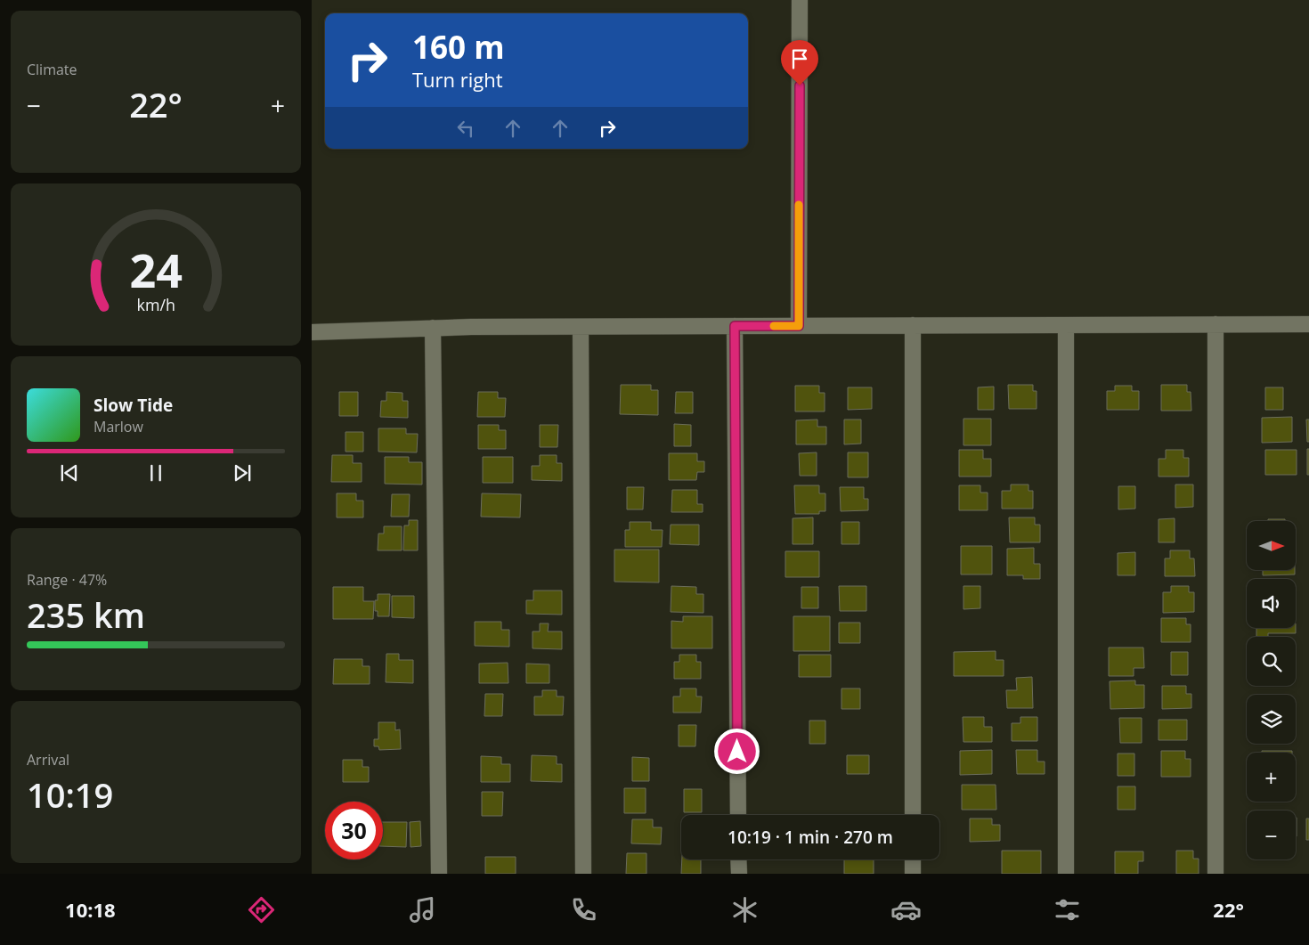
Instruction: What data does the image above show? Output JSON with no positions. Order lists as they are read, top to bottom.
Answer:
{
  "north": "right",
  "page": {
    "tile": [
      "Climate",
      ["Range · 47%", "235 km"],
      ["Arrival", "10:19"]
    ],
    "turn": ["160 m", "Turn right"],
    "heat": ["−", "22°", "+"],
    "song": ["Slow Tide", "Marlow"],
    "map_buttons": ["+", "−"],
    "limit": "30",
    "trip": "10:19 · 1 min · 270 m",
    "tabs": ["10:18", "22°"],
    "gauge": ["24", "km/h"]
  }
}
